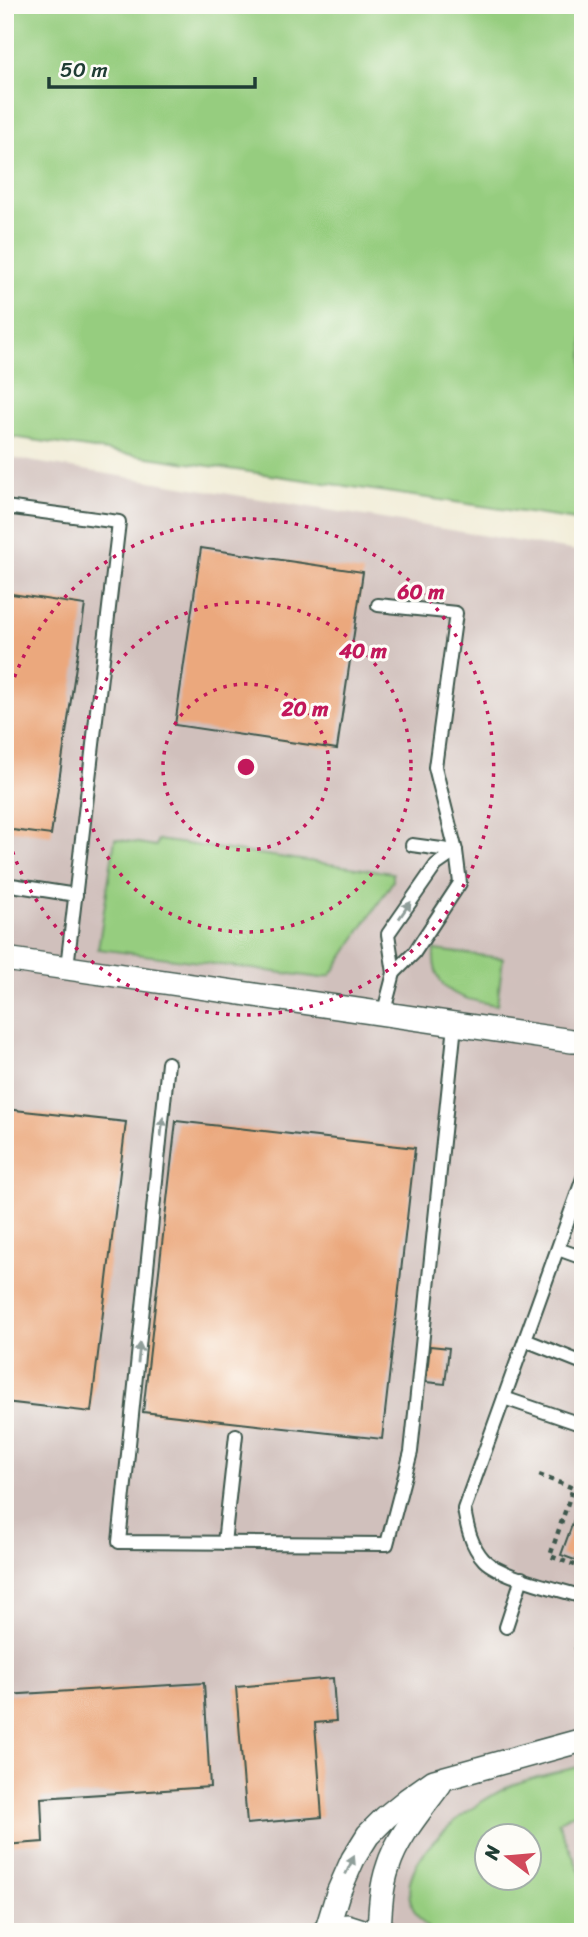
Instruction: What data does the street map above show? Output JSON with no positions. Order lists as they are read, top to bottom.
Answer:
{
  "scale_bar": "50 m",
  "north": "left",
  "rings": ["60 m", "40 m", "20 m"]
}
